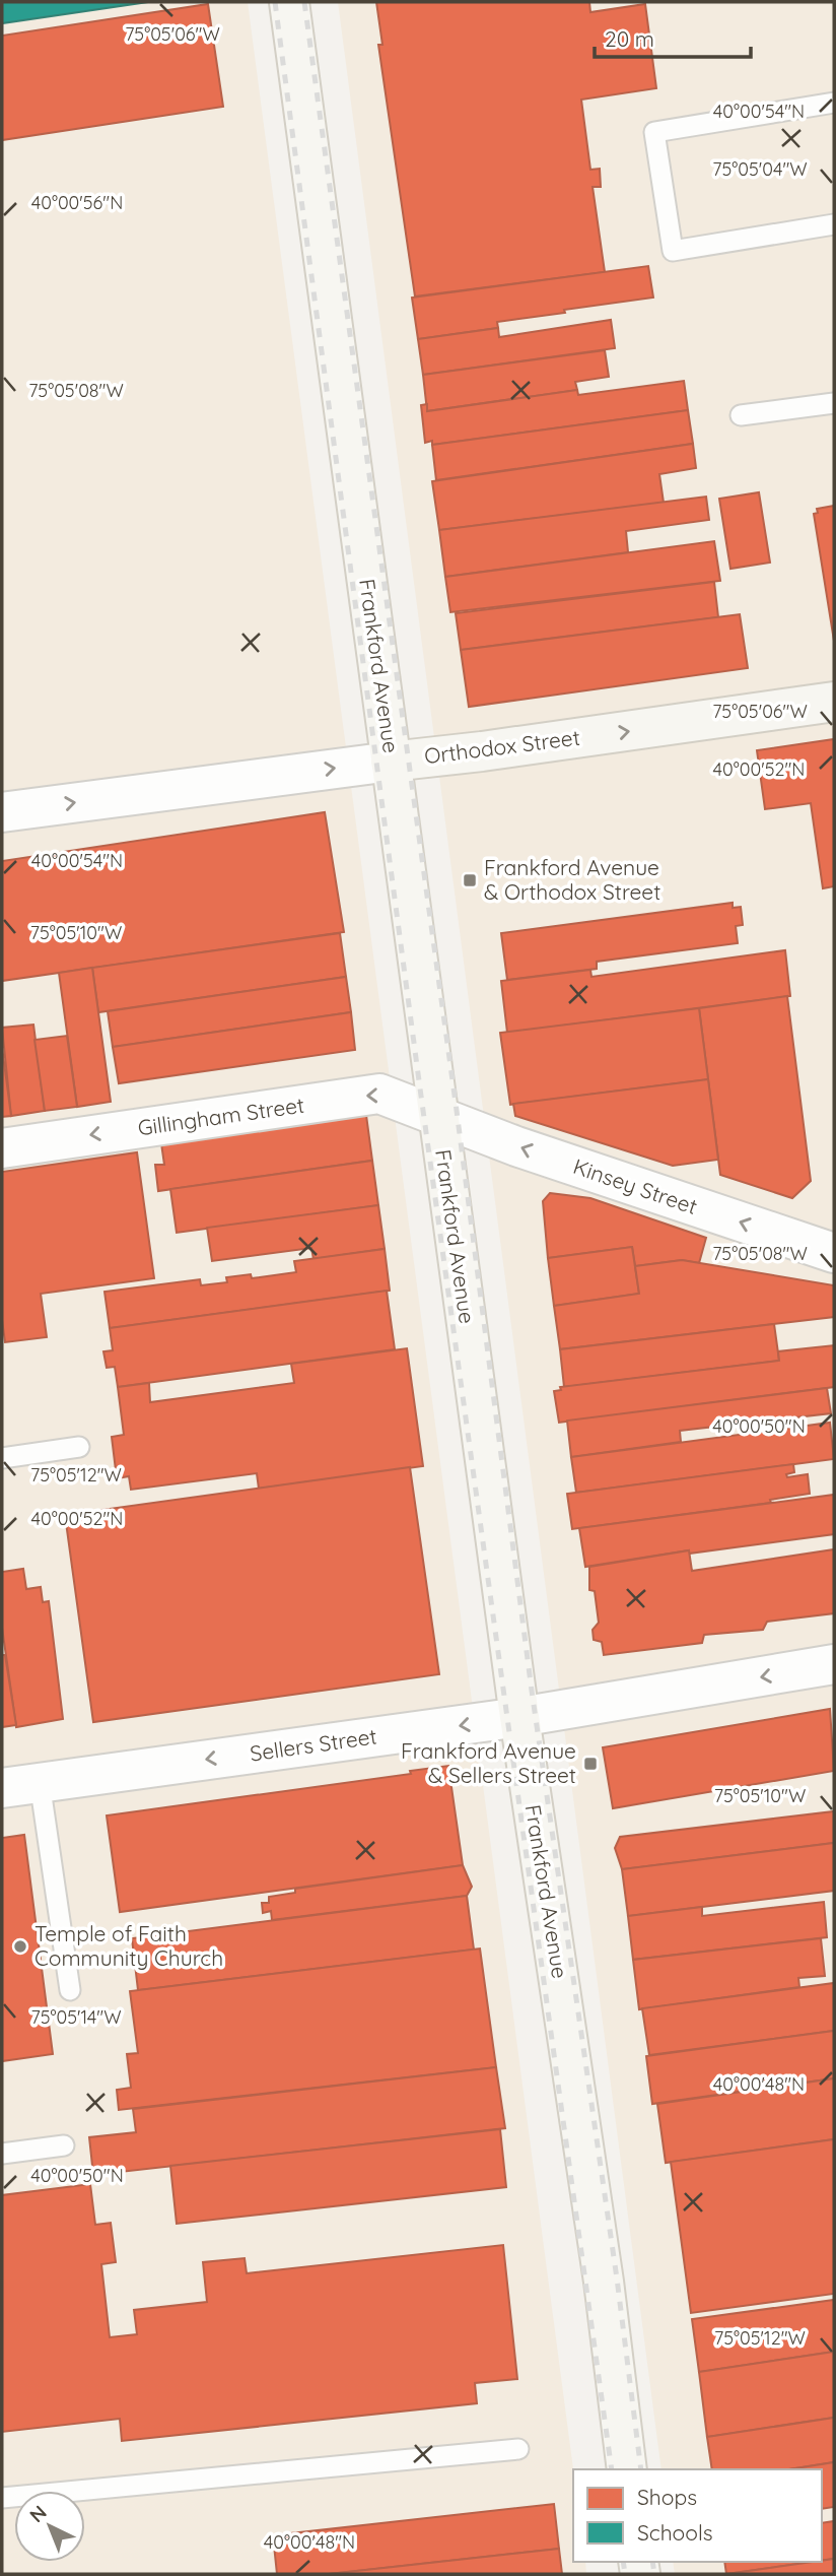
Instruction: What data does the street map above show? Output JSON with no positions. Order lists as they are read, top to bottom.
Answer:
{
  "streets": {
    "main road": ["Frankford Avenue", "Orthodox Street"],
    "street": ["Gillingham Street", "Kinsey Street", "Sellers Street"]
  },
  "crossings": [
    ["Frankford Avenue", "Orthodox Street"],
    ["Frankford Avenue", "Gillingham Street"],
    ["Frankford Avenue", "Kinsey Street"],
    ["Frankford Avenue", "Sellers Street"],
    ["Gillingham Street", "Kinsey Street"]
  ],
  "one_way": [
    "Orthodox Street",
    "Gillingham Street",
    "Kinsey Street",
    "Sellers Street"
  ],
  "places": {
    "transit": ["Frankford Avenue & Orthodox Street", "Frankford Avenue & Sellers Street"],
    "other": ["Temple of Faith Community Church"]
  },
  "legend": ["Shops", "Schools"],
  "scale_bar": "20 m",
  "north": "top left",
  "coordinates": [
    "75°05'06\"W",
    "40°00'54\"N",
    "75°05'04\"W",
    "40°00'56\"N",
    "75°05'08\"W",
    "40°00'52\"N",
    "75°05'10\"W",
    "40°00'50\"N",
    "75°05'12\"W",
    "75°05'14\"W",
    "40°00'48\"N"
  ]
}
